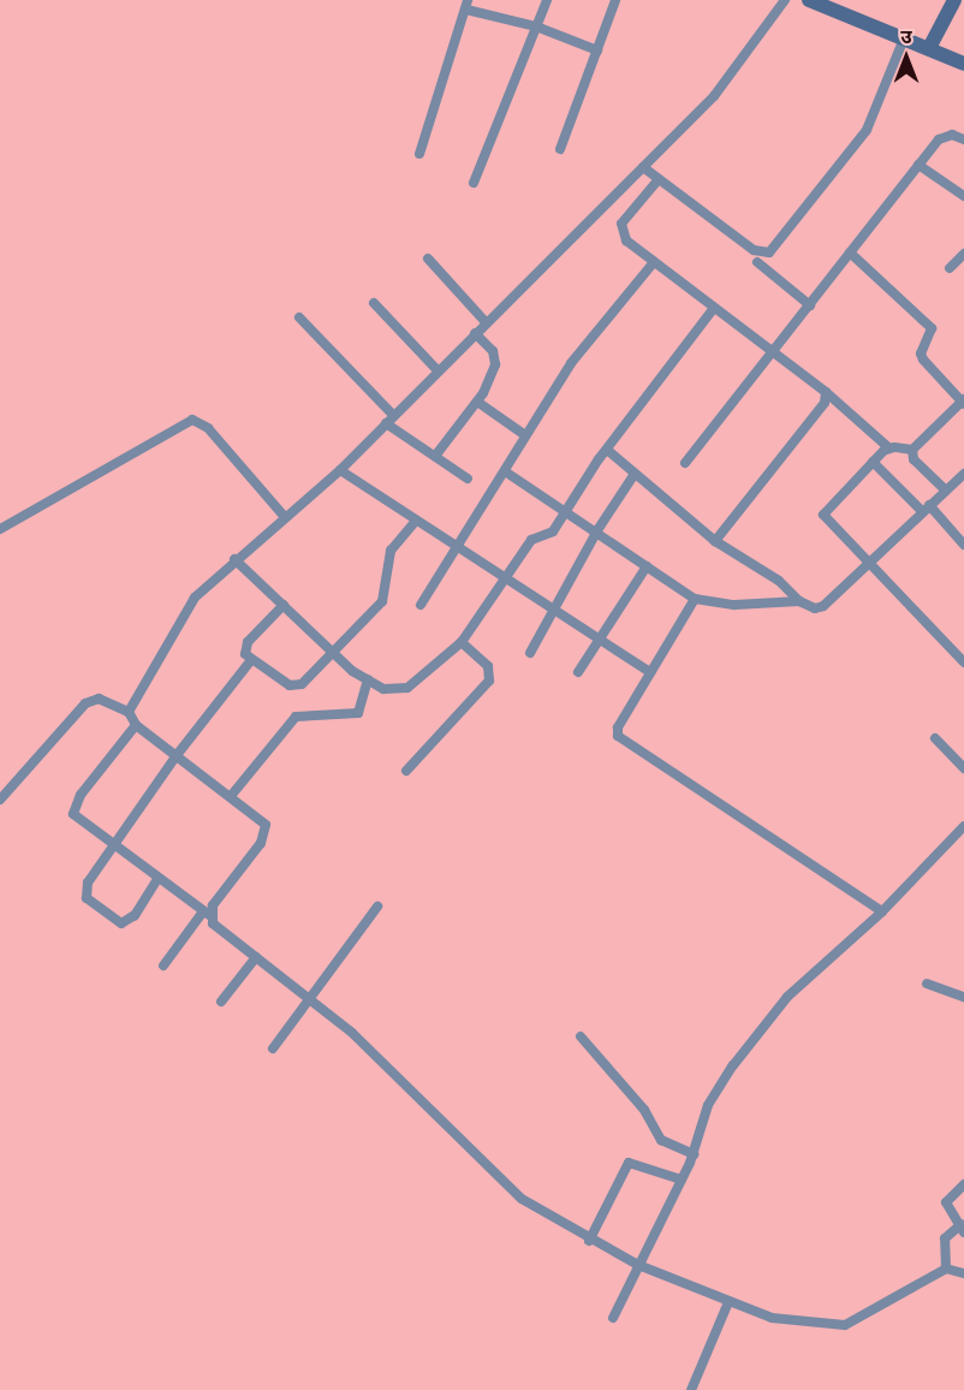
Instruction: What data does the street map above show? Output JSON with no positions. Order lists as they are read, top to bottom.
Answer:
{
  "north": "top"
}
